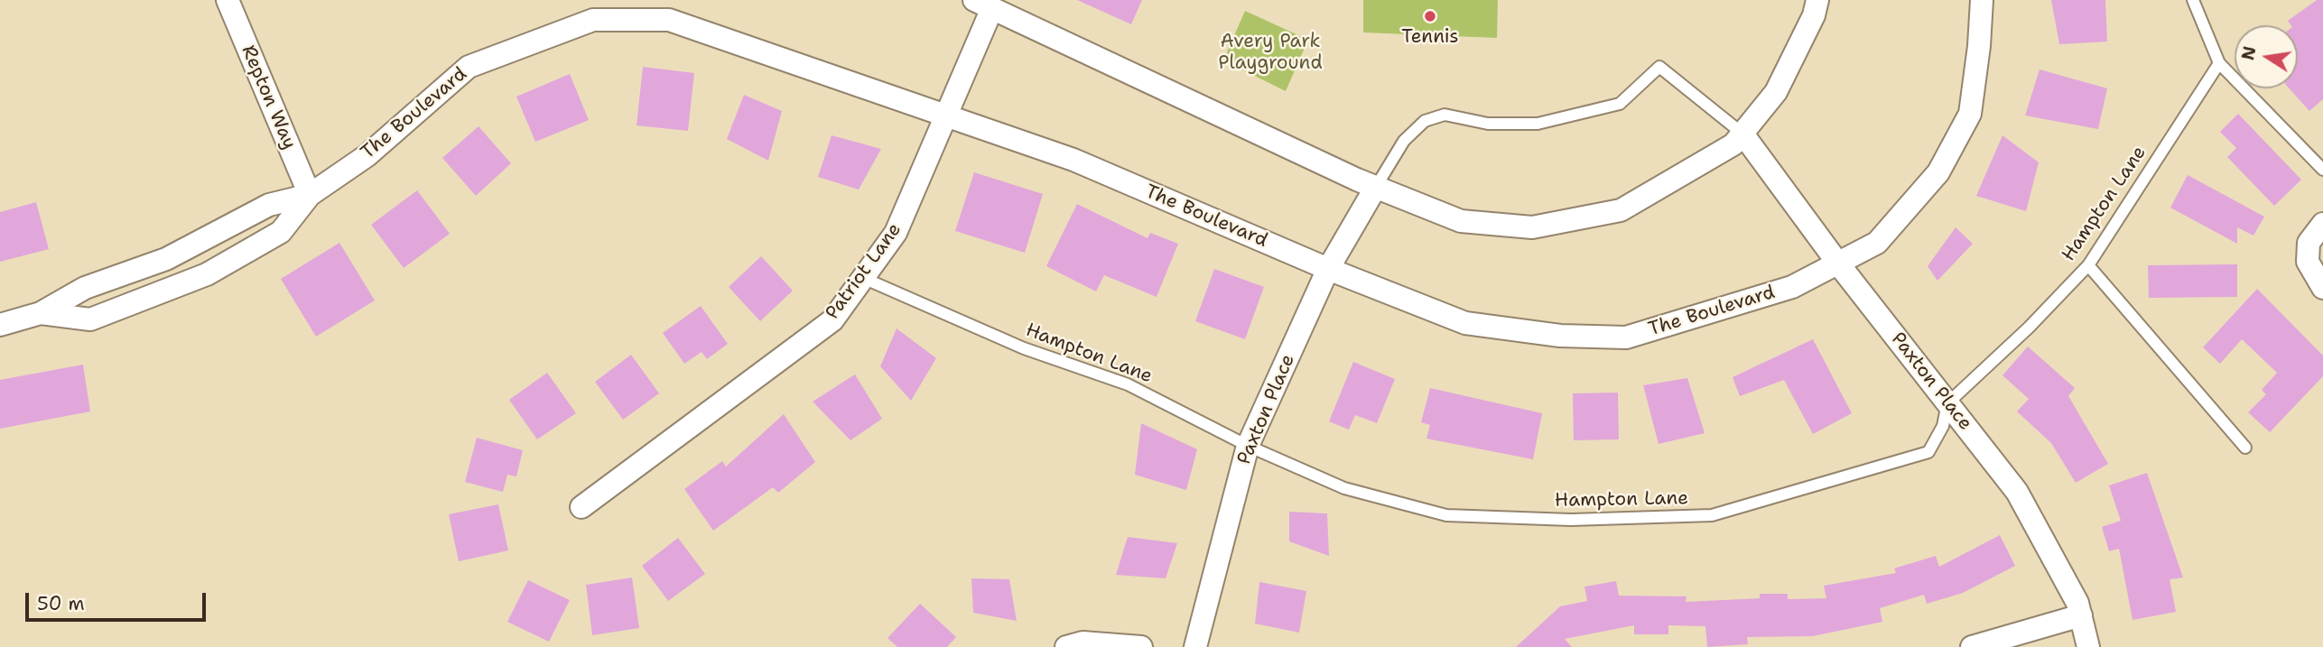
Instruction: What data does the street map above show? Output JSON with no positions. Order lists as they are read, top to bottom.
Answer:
{
  "streets": {
    "street": [
      "Repton Way",
      "The Boulevard",
      "Patriot Lane",
      "Paxton Place"
    ],
    "lane": ["Hampton Lane"]
  },
  "crossings": [
    ["Repton Way", "The Boulevard"],
    ["The Boulevard", "Patriot Lane"],
    ["The Boulevard", "Paxton Place"],
    ["Hampton Lane", "Patriot Lane"],
    ["Hampton Lane", "Paxton Place"]
  ],
  "parks": ["Avery Park Playground"],
  "places": ["Tennis"],
  "scale_bar": "50 m",
  "north": "left"
}
